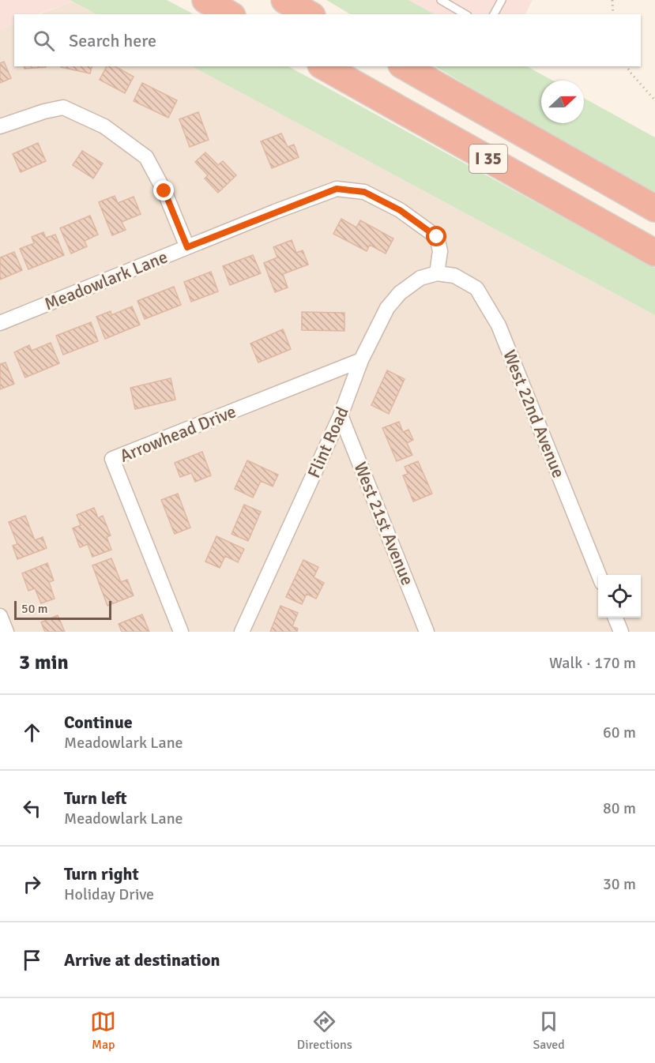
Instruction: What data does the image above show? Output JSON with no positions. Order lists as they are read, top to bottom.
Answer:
{
  "streets": {
    "highway": ["I 35"],
    "street": [
      "Meadowlark Lane",
      "West 22nd Avenue",
      "Arrowhead Drive",
      "Flint Road",
      "West 21st Avenue"
    ]
  },
  "crossings": [
    ["Meadowlark Lane", "West 22nd Avenue"],
    ["Meadowlark Lane", "Flint Road"],
    ["West 22nd Avenue", "Flint Road"],
    ["Arrowhead Drive", "Flint Road"],
    ["Flint Road", "West 21st Avenue"]
  ],
  "scale_bar": "50 m",
  "north": "right",
  "page": {
    "search": "Search here",
    "scale": "50 m",
    "heading": ["3 min", "Walk · 170 m"],
    "list": [
      ["Continue", "Meadowlark Lane", "60 m"],
      ["Turn left", "Meadowlark Lane", "80 m"],
      ["Turn right", "Holiday Drive", "30 m"],
      "Arrive at destination"
    ],
    "nav": ["Map", "Directions", "Saved"]
  }
}
